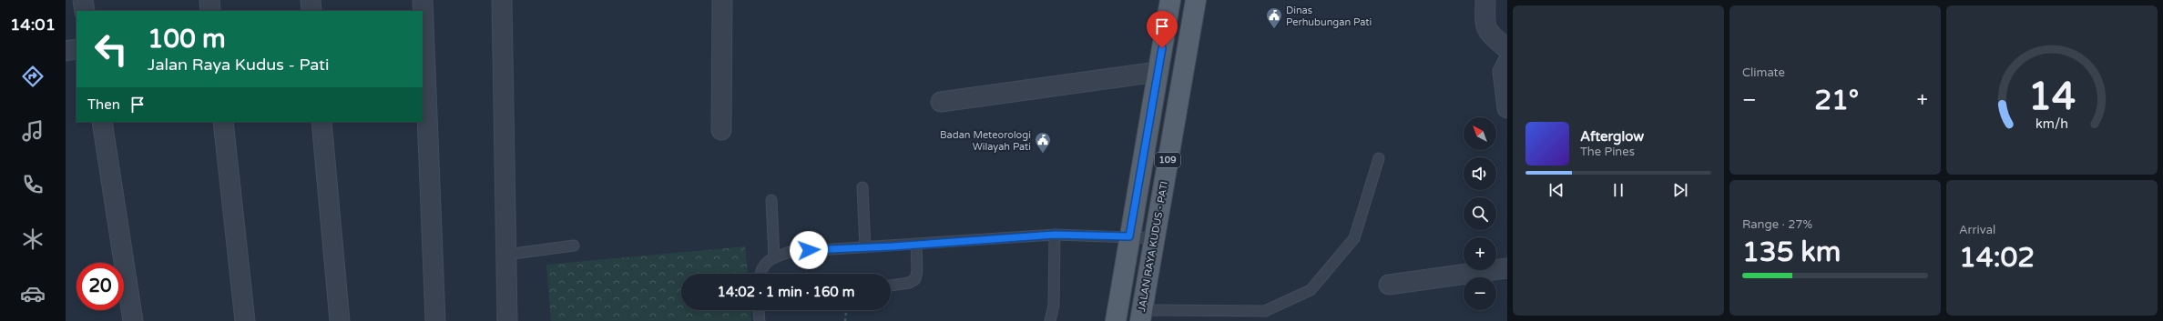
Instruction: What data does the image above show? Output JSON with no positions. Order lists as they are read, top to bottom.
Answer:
{
  "streets": {
    "main road": ["109", "JALAN RAYA KUDUS - PATI"]
  },
  "places": {
    "public building": ["Dinas Perhubungan Pati", "Badan Meteorologi Wilayah Pati"]
  },
  "north": "top left",
  "page": {
    "tabs": "14:01",
    "tile": [
      "Climate",
      ["Range · 27%", "135 km"],
      ["Arrival", "14:02"]
    ],
    "turn": ["100 m", "Jalan Raya Kudus - Pati"],
    "heat": ["−", "21°", "+"],
    "then": "Then",
    "map_buttons": ["+", "−"],
    "song": ["Afterglow", "The Pines"],
    "limit": "20",
    "trip": "14:02 · 1 min · 160 m",
    "gauge": ["14", "km/h"]
  }
}
